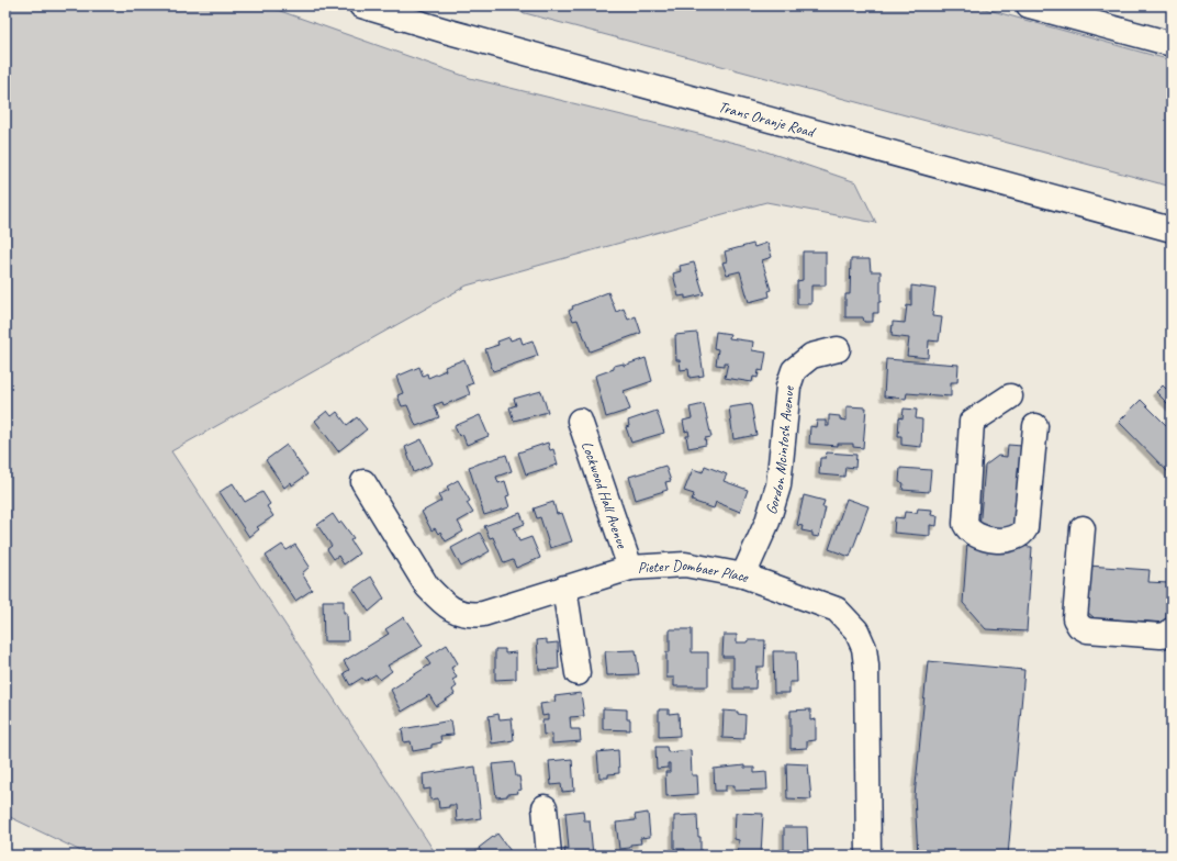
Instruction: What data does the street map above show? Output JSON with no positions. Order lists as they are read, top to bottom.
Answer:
{
  "streets": {
    "street": [
      "Trans Oranje Road",
      "Gordon Mcintosh Avenue",
      "Lockwood Hall Avenue",
      "Pieter Dombaer Place"
    ]
  },
  "crossings": [
    ["Gordon Mcintosh Avenue", "Pieter Dombaer Place"],
    ["Lockwood Hall Avenue", "Pieter Dombaer Place"]
  ]
}
